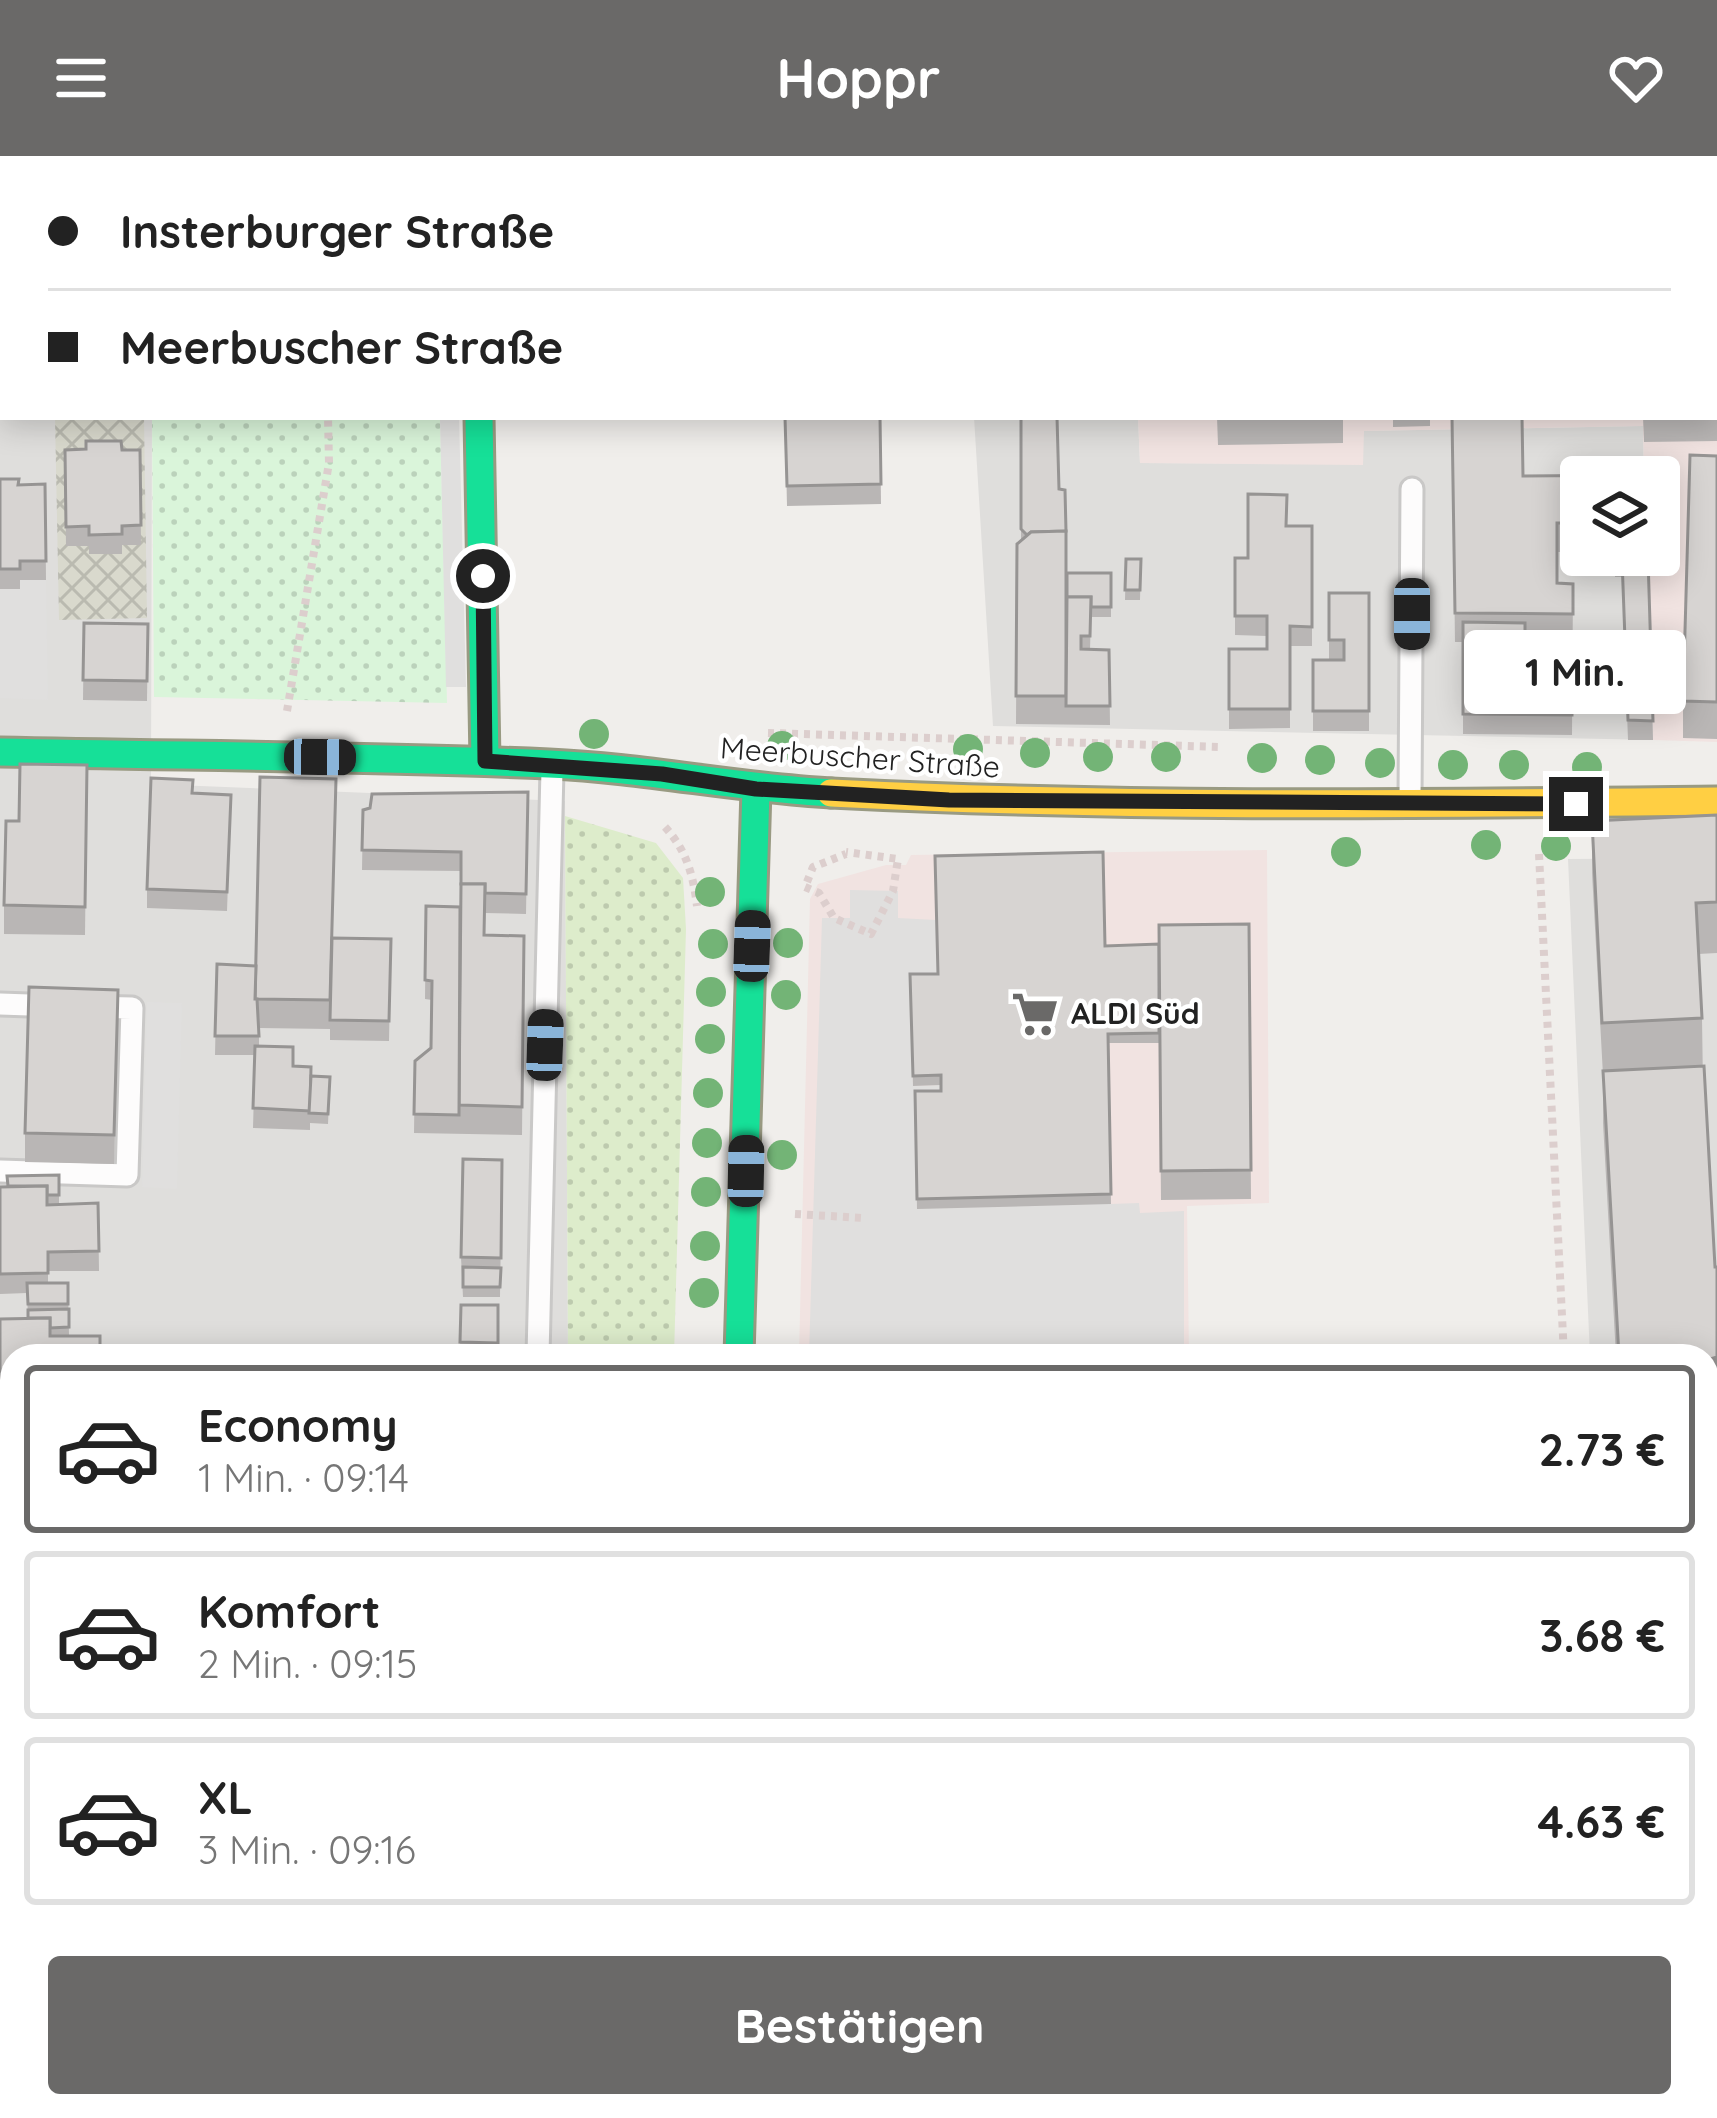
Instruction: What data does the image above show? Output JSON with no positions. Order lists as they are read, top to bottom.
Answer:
{
  "streets": {
    "main road": ["Meerbuscher Straße"]
  },
  "places": {
    "supermarket": ["ALDI Süd"]
  },
  "page": {
    "header": "Hoppr",
    "banner": ["Insterburger Straße", "Meerbuscher Straße"],
    "bubble": "1 Min.",
    "list": [
      {
        "name": "Economy",
        "note": "1 Min. · 09:14",
        "value": "2.73 €"
      },
      {
        "name": "Komfort",
        "note": "2 Min. · 09:15",
        "value": "3.68 €"
      },
      {
        "name": "XL",
        "note": "3 Min. · 09:16",
        "value": "4.63 €"
      }
    ],
    "buttons": "Bestätigen"
  }
}
